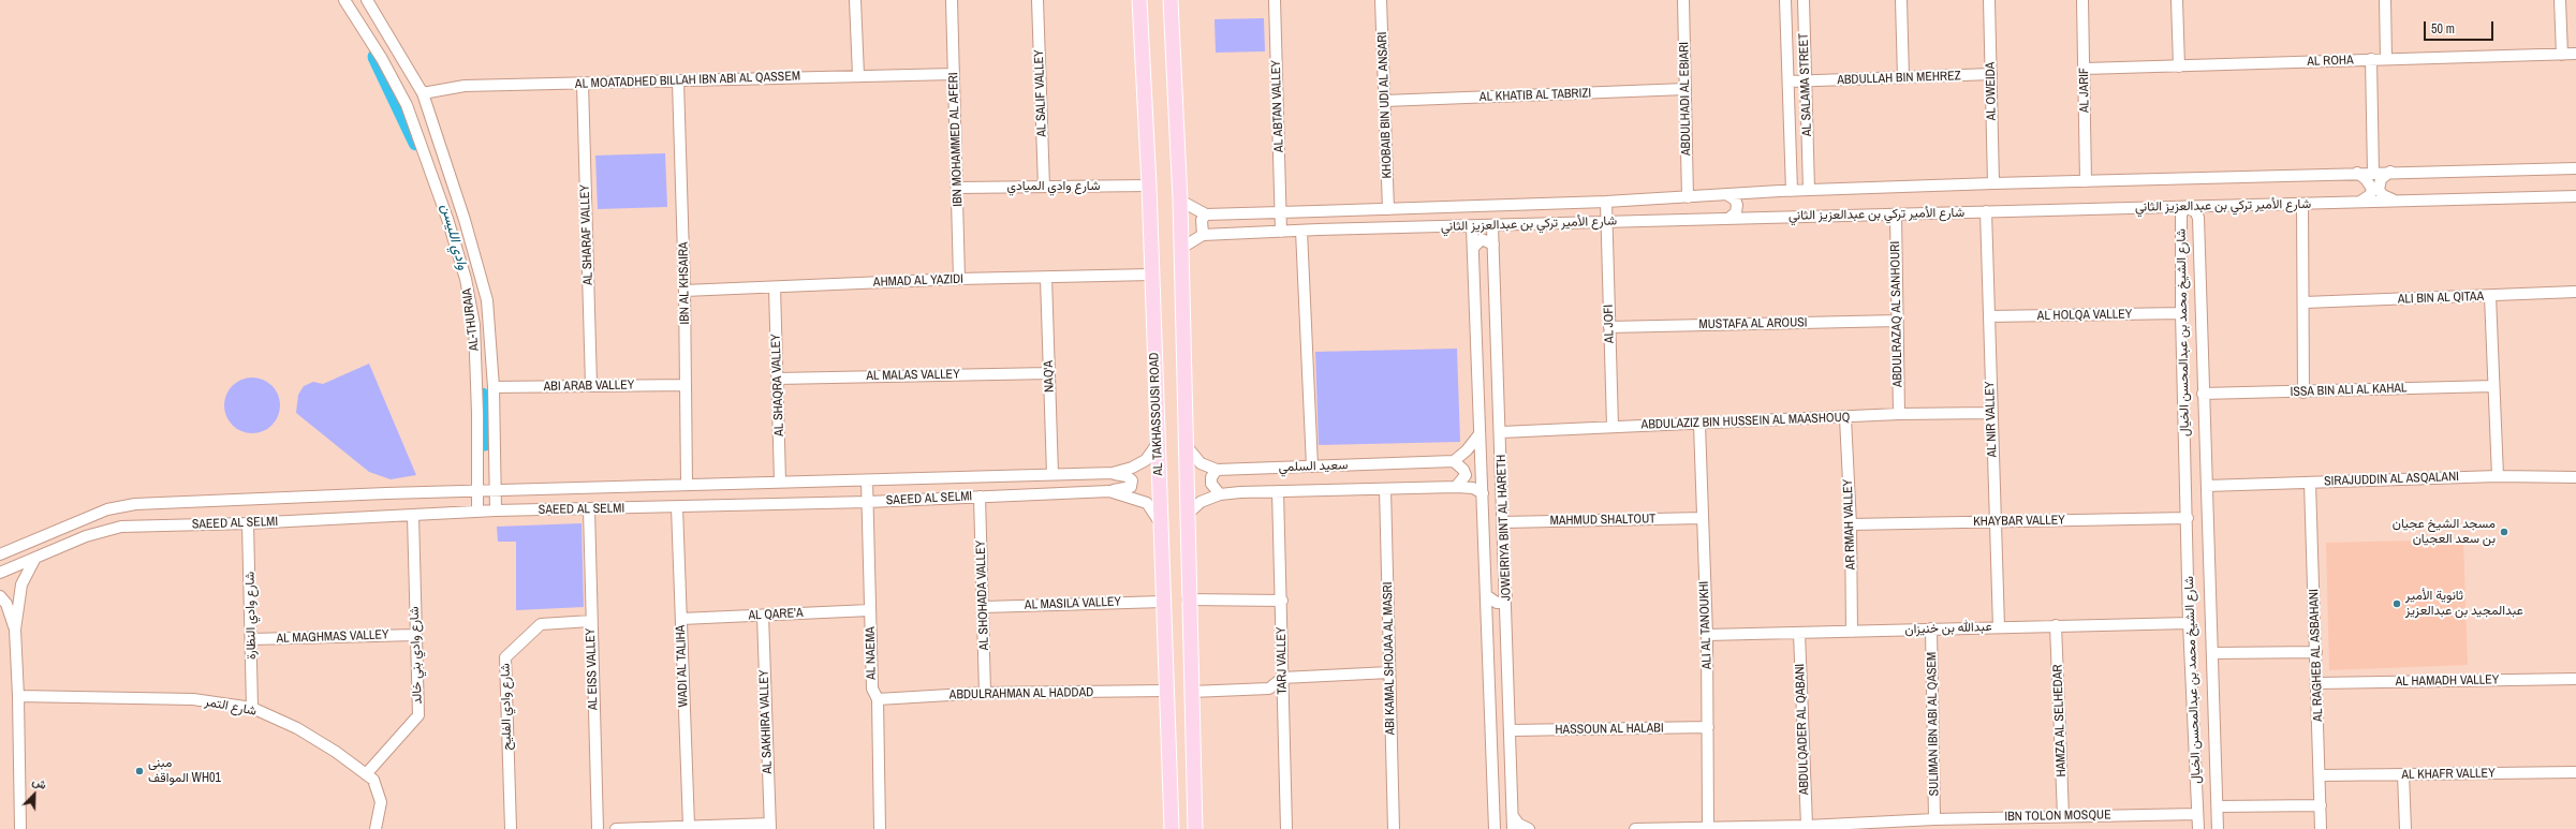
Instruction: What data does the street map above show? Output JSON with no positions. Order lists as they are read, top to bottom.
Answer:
{
  "streets": {
    "main road": ["AL TAKHASSOUSI ROAD"],
    "street": [
      "AL ROHA",
      "ABDULLAH BIN MEHREZ",
      "AL MOATADHED BILLAH IBN ABI AL QASSEM",
      "AL SALAMA STREET",
      "AL JARIF",
      "AL OWEIDA",
      "AL SALIF VALLEY",
      "AL KHATIB AL TABRIZI",
      "ABDULHADI AL EBIARI",
      "KHOBAIB BIN UDI AL ANSARI",
      "AL ABTAN VALLEY",
      "IBN MOHAMMED AL AFERI",
      "شارع وادي الميادي",
      "شارع الأمير تركي بن عبدالعزيز الثاني",
      "AL SHARAF VALLEY",
      "AHMAD AL YAZIDI",
      "IBN AL KHSAIRA",
      "ALI BIN AL QITAA",
      "ABDULRAZAQ AL SANHOURI",
      "AL HOLQA VALLEY",
      "AL-THURAIA",
      "AL JOFI",
      "MUSTAFA AL AROUSI",
      "شارع الشيخ محمد بن عبدالمحسن الخيال",
      "AL MALAS VALLEY",
      "NAQ'A",
      "AL SHAQRA VALLEY",
      "ABI ARAB VALLEY",
      "ISSA BIN ALI AL KAHAL",
      "AL NIR VALLEY",
      "ABDULAZIZ BIN HUSSEIN AL MAASHOUQ",
      "سعيد السلمي",
      "SIRAJUDDIN AL ASQALANI",
      "SAEED AL SELMI",
      "MAHMUD SHALTOUT",
      "KHAYBAR VALLEY",
      "AR RMAH VALLEY",
      "JOWEIRIYA BINT AL HARETH",
      "AL SHOHADA VALLEY",
      "AL MASILA VALLEY",
      "AL QARE'A",
      "شارع وادي النظارة",
      "ALI AL TANOUKHI",
      "عبدالله بن خنيزان",
      "AL MAGHMAS VALLEY",
      "AL NAEMA",
      "شارع وادي بني خالد",
      "AL RAGHEB AL ASBAHANI",
      "ABI KAMAL SHOJAA AL MASRI",
      "TARJ VALLEY",
      "WADI AL TALIHA",
      "AL EISS VALLEY",
      "AL HAMADH VALLEY",
      "ABDULRAHMAN AL HADDAD",
      "شارع التمر",
      "شارع وادي الفليح",
      "HAMZA AL SELHEDAR",
      "AL SAKHIRA VALLEY",
      "SULIMAN IBN ABI AL QASEM",
      "HASSOUN AL HALABI",
      "ABDULQADER AL QABANI",
      "AL KHAFR VALLEY",
      "IBN TOLON MOSQUE"
    ]
  },
  "crossings": [
    ["AL ROHA", "AL JARIF"],
    ["ABDULLAH BIN MEHREZ", "AL SALAMA STREET"],
    ["ABDULLAH BIN MEHREZ", "AL OWEIDA"],
    ["AL MOATADHED BILLAH IBN ABI AL QASSEM", "IBN MOHAMMED AL AFERI"],
    ["AL MOATADHED BILLAH IBN ABI AL QASSEM", "AL SHARAF VALLEY"],
    ["AL MOATADHED BILLAH IBN ABI AL QASSEM", "IBN AL KHSAIRA"],
    ["AL MOATADHED BILLAH IBN ABI AL QASSEM", "AL-THURAIA"],
    ["AL SALAMA STREET", "شارع الأمير تركي بن عبدالعزيز الثاني"],
    ["AL JARIF", "شارع الأمير تركي بن عبدالعزيز الثاني"],
    ["AL OWEIDA", "شارع الأمير تركي بن عبدالعزيز الثاني"],
    ["AL SALIF VALLEY", "شارع وادي الميادي"],
    ["AL KHATIB AL TABRIZI", "ABDULHADI AL EBIARI"],
    ["AL KHATIB AL TABRIZI", "KHOBAIB BIN UDI AL ANSARI"],
    ["ABDULHADI AL EBIARI", "شارع الأمير تركي بن عبدالعزيز الثاني"],
    ["KHOBAIB BIN UDI AL ANSARI", "شارع الأمير تركي بن عبدالعزيز الثاني"],
    ["AL ABTAN VALLEY", "شارع الأمير تركي بن عبدالعزيز الثاني"],
    ["IBN MOHAMMED AL AFERI", "شارع وادي الميادي"],
    ["IBN MOHAMMED AL AFERI", "AHMAD AL YAZIDI"],
    ["شارع وادي الميادي", "AL TAKHASSOUSI ROAD"],
    ["شارع الأمير تركي بن عبدالعزيز الثاني", "ABDULRAZAQ AL SANHOURI"],
    ["شارع الأمير تركي بن عبدالعزيز الثاني", "AL JOFI"],
    ["شارع الأمير تركي بن عبدالعزيز الثاني", "AL TAKHASSOUSI ROAD"],
    ["شارع الأمير تركي بن عبدالعزيز الثاني", "AL NIR VALLEY"],
    ["شارع الأمير تركي بن عبدالعزيز الثاني", "JOWEIRIYA BINT AL HARETH"],
    ["AL SHARAF VALLEY", "ABI ARAB VALLEY"],
    ["AHMAD AL YAZIDI", "IBN AL KHSAIRA"],
    ["AHMAD AL YAZIDI", "NAQ'A"],
    ["AHMAD AL YAZIDI", "AL SHAQRA VALLEY"],
    ["AHMAD AL YAZIDI", "AL TAKHASSOUSI ROAD"],
    ["IBN AL KHSAIRA", "ABI ARAB VALLEY"],
    ["IBN AL KHSAIRA", "SAEED AL SELMI"],
    ["ABDULRAZAQ AL SANHOURI", "MUSTAFA AL AROUSI"],
    ["ABDULRAZAQ AL SANHOURI", "ABDULAZIZ BIN HUSSEIN AL MAASHOUQ"],
    ["AL HOLQA VALLEY", "شارع الشيخ محمد بن عبدالمحسن الخيال"],
    ["AL HOLQA VALLEY", "AL NIR VALLEY"],
    ["AL-THURAIA", "ABI ARAB VALLEY"],
    ["AL-THURAIA", "SAEED AL SELMI"],
    ["AL JOFI", "MUSTAFA AL AROUSI"],
    ["AL JOFI", "ABDULAZIZ BIN HUSSEIN AL MAASHOUQ"],
    ["شارع الشيخ محمد بن عبدالمحسن الخيال", "ISSA BIN ALI AL KAHAL"],
    ["شارع الشيخ محمد بن عبدالمحسن الخيال", "SIRAJUDDIN AL ASQALANI"],
    ["شارع الشيخ محمد بن عبدالمحسن الخيال", "KHAYBAR VALLEY"],
    ["شارع الشيخ محمد بن عبدالمحسن الخيال", "عبدالله بن خنيزان"],
    ["شارع الشيخ محمد بن عبدالمحسن الخيال", "IBN TOLON MOSQUE"],
    ["AL MALAS VALLEY", "NAQ'A"],
    ["AL MALAS VALLEY", "AL SHAQRA VALLEY"],
    ["NAQ'A", "SAEED AL SELMI"],
    ["AL SHAQRA VALLEY", "SAEED AL SELMI"],
    ["AL TAKHASSOUSI ROAD", "سعيد السلمي"],
    ["AL TAKHASSOUSI ROAD", "SAEED AL SELMI"],
    ["AL TAKHASSOUSI ROAD", "AL MASILA VALLEY"],
    ["AL TAKHASSOUSI ROAD", "ABDULRAHMAN AL HADDAD"],
    ["AL NIR VALLEY", "ABDULAZIZ BIN HUSSEIN AL MAASHOUQ"],
    ["AL NIR VALLEY", "KHAYBAR VALLEY"],
    ["AL NIR VALLEY", "عبدالله بن خنيزان"],
    ["ABDULAZIZ BIN HUSSEIN AL MAASHOUQ", "AR RMAH VALLEY"],
    ["ABDULAZIZ BIN HUSSEIN AL MAASHOUQ", "JOWEIRIYA BINT AL HARETH"],
    ["ABDULAZIZ BIN HUSSEIN AL MAASHOUQ", "ALI AL TANOUKHI"],
    ["سعيد السلمي", "JOWEIRIYA BINT AL HARETH"],
    ["سعيد السلمي", "ABI KAMAL SHOJAA AL MASRI"],
    ["سعيد السلمي", "TARJ VALLEY"],
    ["SIRAJUDDIN AL ASQALANI", "AL RAGHEB AL ASBAHANI"],
    ["SAEED AL SELMI", "AL SHOHADA VALLEY"],
    ["SAEED AL SELMI", "شارع وادي النظارة"],
    ["SAEED AL SELMI", "AL NAEMA"],
    ["SAEED AL SELMI", "شارع وادي بني خالد"],
    ["SAEED AL SELMI", "WADI AL TALIHA"],
    ["SAEED AL SELMI", "AL EISS VALLEY"],
    ["MAHMUD SHALTOUT", "JOWEIRIYA BINT AL HARETH"],
    ["MAHMUD SHALTOUT", "ALI AL TANOUKHI"],
    ["KHAYBAR VALLEY", "AR RMAH VALLEY"],
    ["AR RMAH VALLEY", "عبدالله بن خنيزان"],
    ["JOWEIRIYA BINT AL HARETH", "HASSOUN AL HALABI"],
    ["AL SHOHADA VALLEY", "AL MASILA VALLEY"],
    ["AL SHOHADA VALLEY", "ABDULRAHMAN AL HADDAD"],
    ["AL QARE'A", "AL NAEMA"],
    ["AL QARE'A", "WADI AL TALIHA"],
    ["AL QARE'A", "AL SAKHIRA VALLEY"],
    ["شارع وادي النظارة", "AL MAGHMAS VALLEY"],
    ["شارع وادي النظارة", "شارع التمر"],
    ["ALI AL TANOUKHI", "عبدالله بن خنيزان"],
    ["ALI AL TANOUKHI", "HASSOUN AL HALABI"],
    ["ALI AL TANOUKHI", "IBN TOLON MOSQUE"],
    ["عبدالله بن خنيزان", "HAMZA AL SELHEDAR"],
    ["عبدالله بن خنيزان", "SULIMAN IBN ABI AL QASEM"],
    ["عبدالله بن خنيزان", "ABDULQADER AL QABANI"],
    ["AL MAGHMAS VALLEY", "شارع وادي بني خالد"],
    ["AL NAEMA", "ABDULRAHMAN AL HADDAD"],
    ["شارع وادي بني خالد", "شارع التمر"],
    ["AL RAGHEB AL ASBAHANI", "AL HAMADH VALLEY"],
    ["AL RAGHEB AL ASBAHANI", "AL KHAFR VALLEY"],
    ["AL EISS VALLEY", "شارع وادي الفليح"],
    ["HAMZA AL SELHEDAR", "IBN TOLON MOSQUE"],
    ["SULIMAN IBN ABI AL QASEM", "IBN TOLON MOSQUE"],
    ["ABDULQADER AL QABANI", "IBN TOLON MOSQUE"]
  ],
  "water": ["وادي الليسن"],
  "places": ["مسجد الشيخ عجيان بن سعد العجيان", "ثانوية الأمير عبدالمجيد بن عبدالعزيز", "مبنى المواقف WH01"],
  "scale_bar": "50 m",
  "north": "top right"
}
